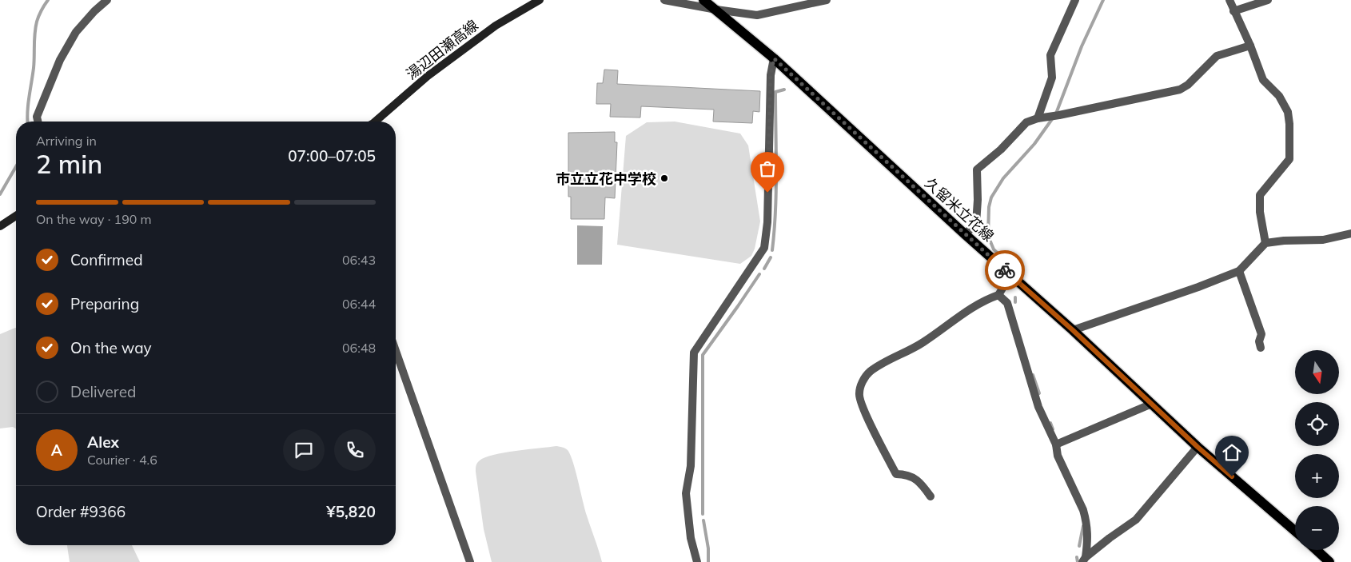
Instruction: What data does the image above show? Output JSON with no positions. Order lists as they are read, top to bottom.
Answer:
{
  "streets": {
    "main road": ["湯辺田瀬高線", "久留米立花線"]
  },
  "places": ["市立立花中学校"],
  "north": "bottom",
  "page": {
    "heading": ["2 min", "Arriving in", "07:00–07:05"],
    "panel": [
      "Alex",
      "Courier · 4.6",
      "Order #9366",
      "¥5,820"
    ],
    "bar": "On the way · 190 m",
    "list": [
      ["Confirmed", "06:43"],
      ["Preparing", "06:44"],
      ["On the way", "06:48"],
      "Delivered"
    ],
    "map_buttons": ["+", "−"],
    "round": "A"
  }
}
